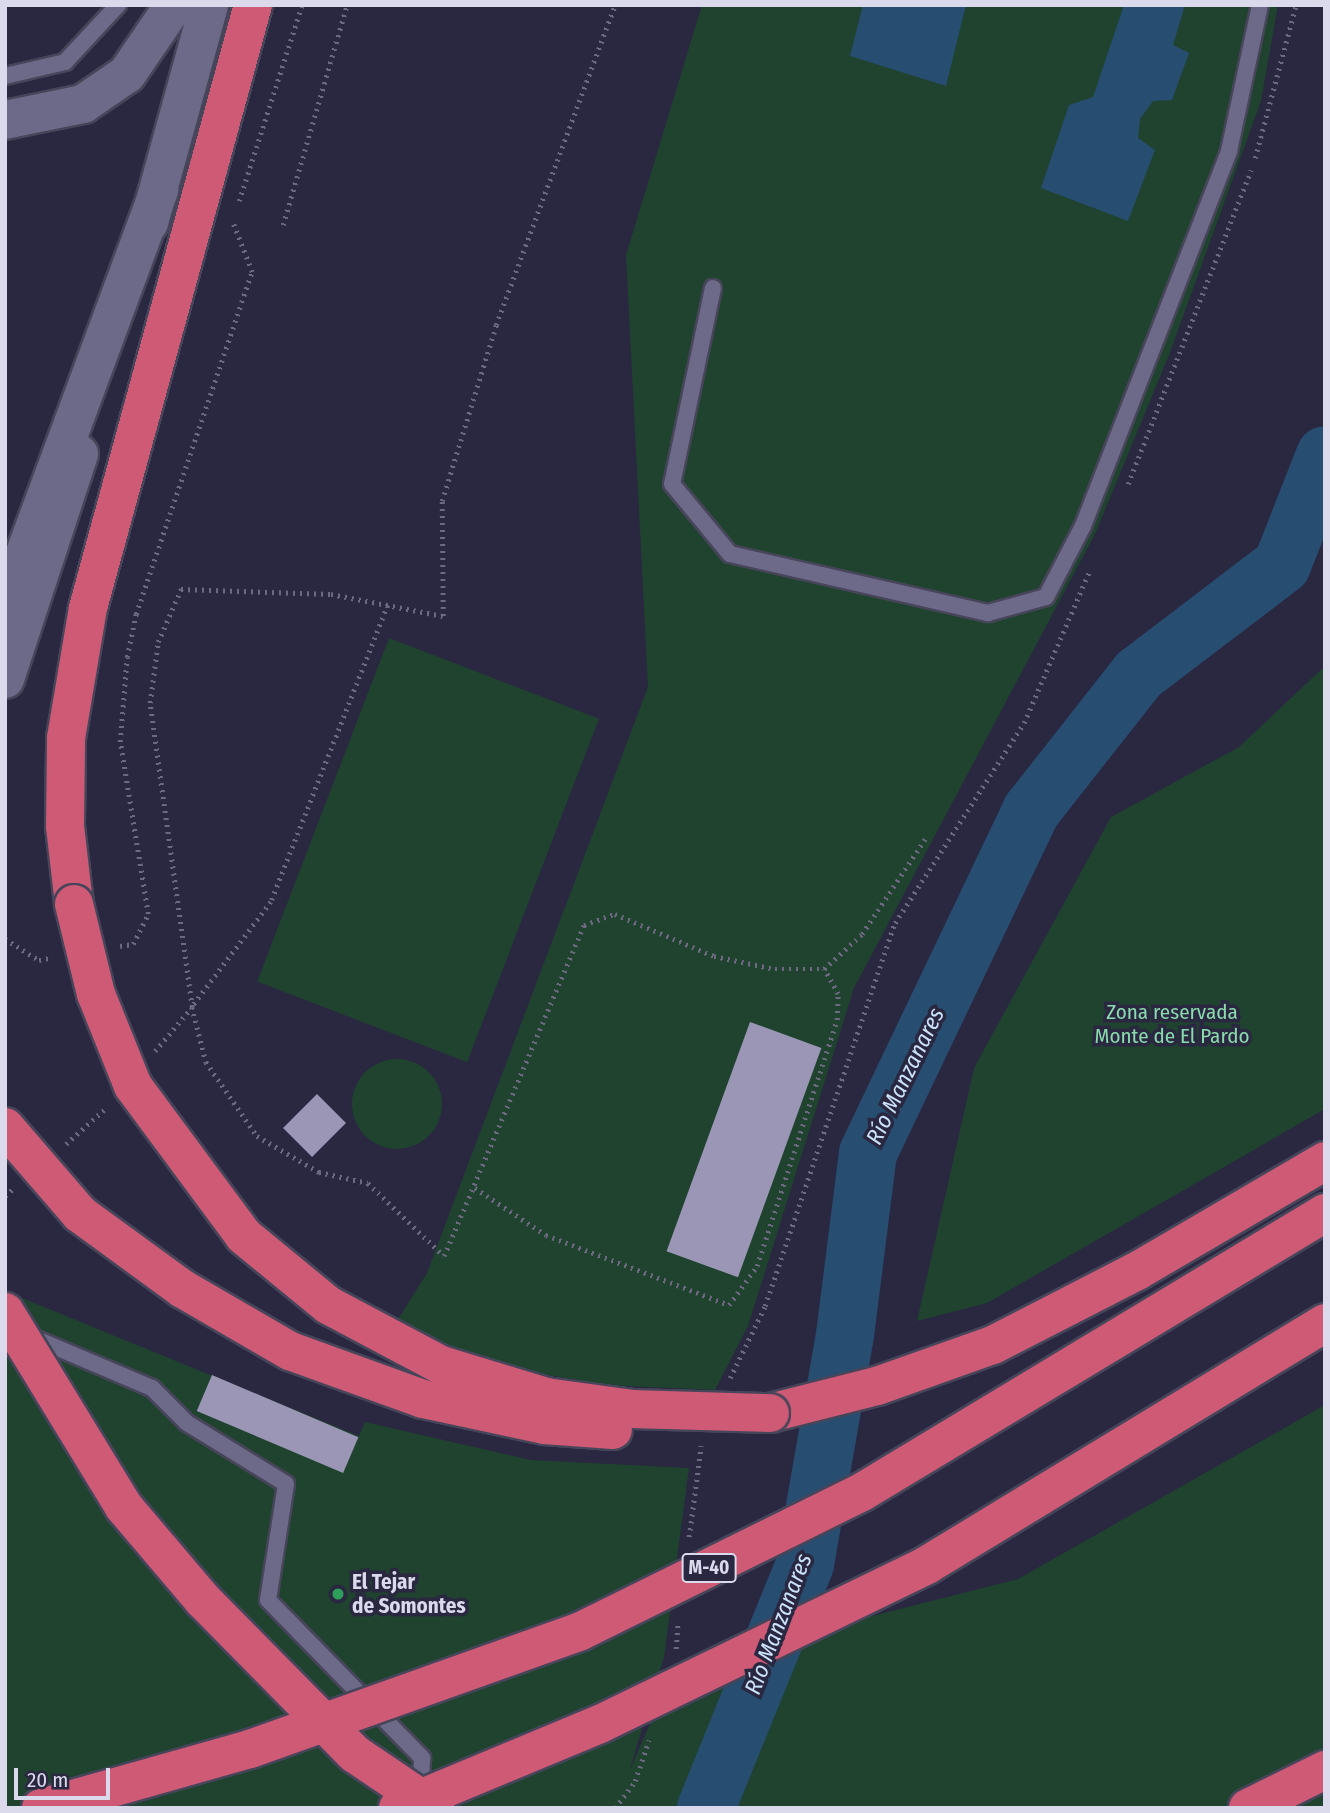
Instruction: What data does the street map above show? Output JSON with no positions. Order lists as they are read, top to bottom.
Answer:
{
  "streets": {
    "highway": ["M-40"]
  },
  "water": ["Río Manzanares"],
  "parks": ["Zona reservada Monte de El Pardo"],
  "places": ["El Tejar de Somontes"],
  "scale_bar": "20 m"
}
